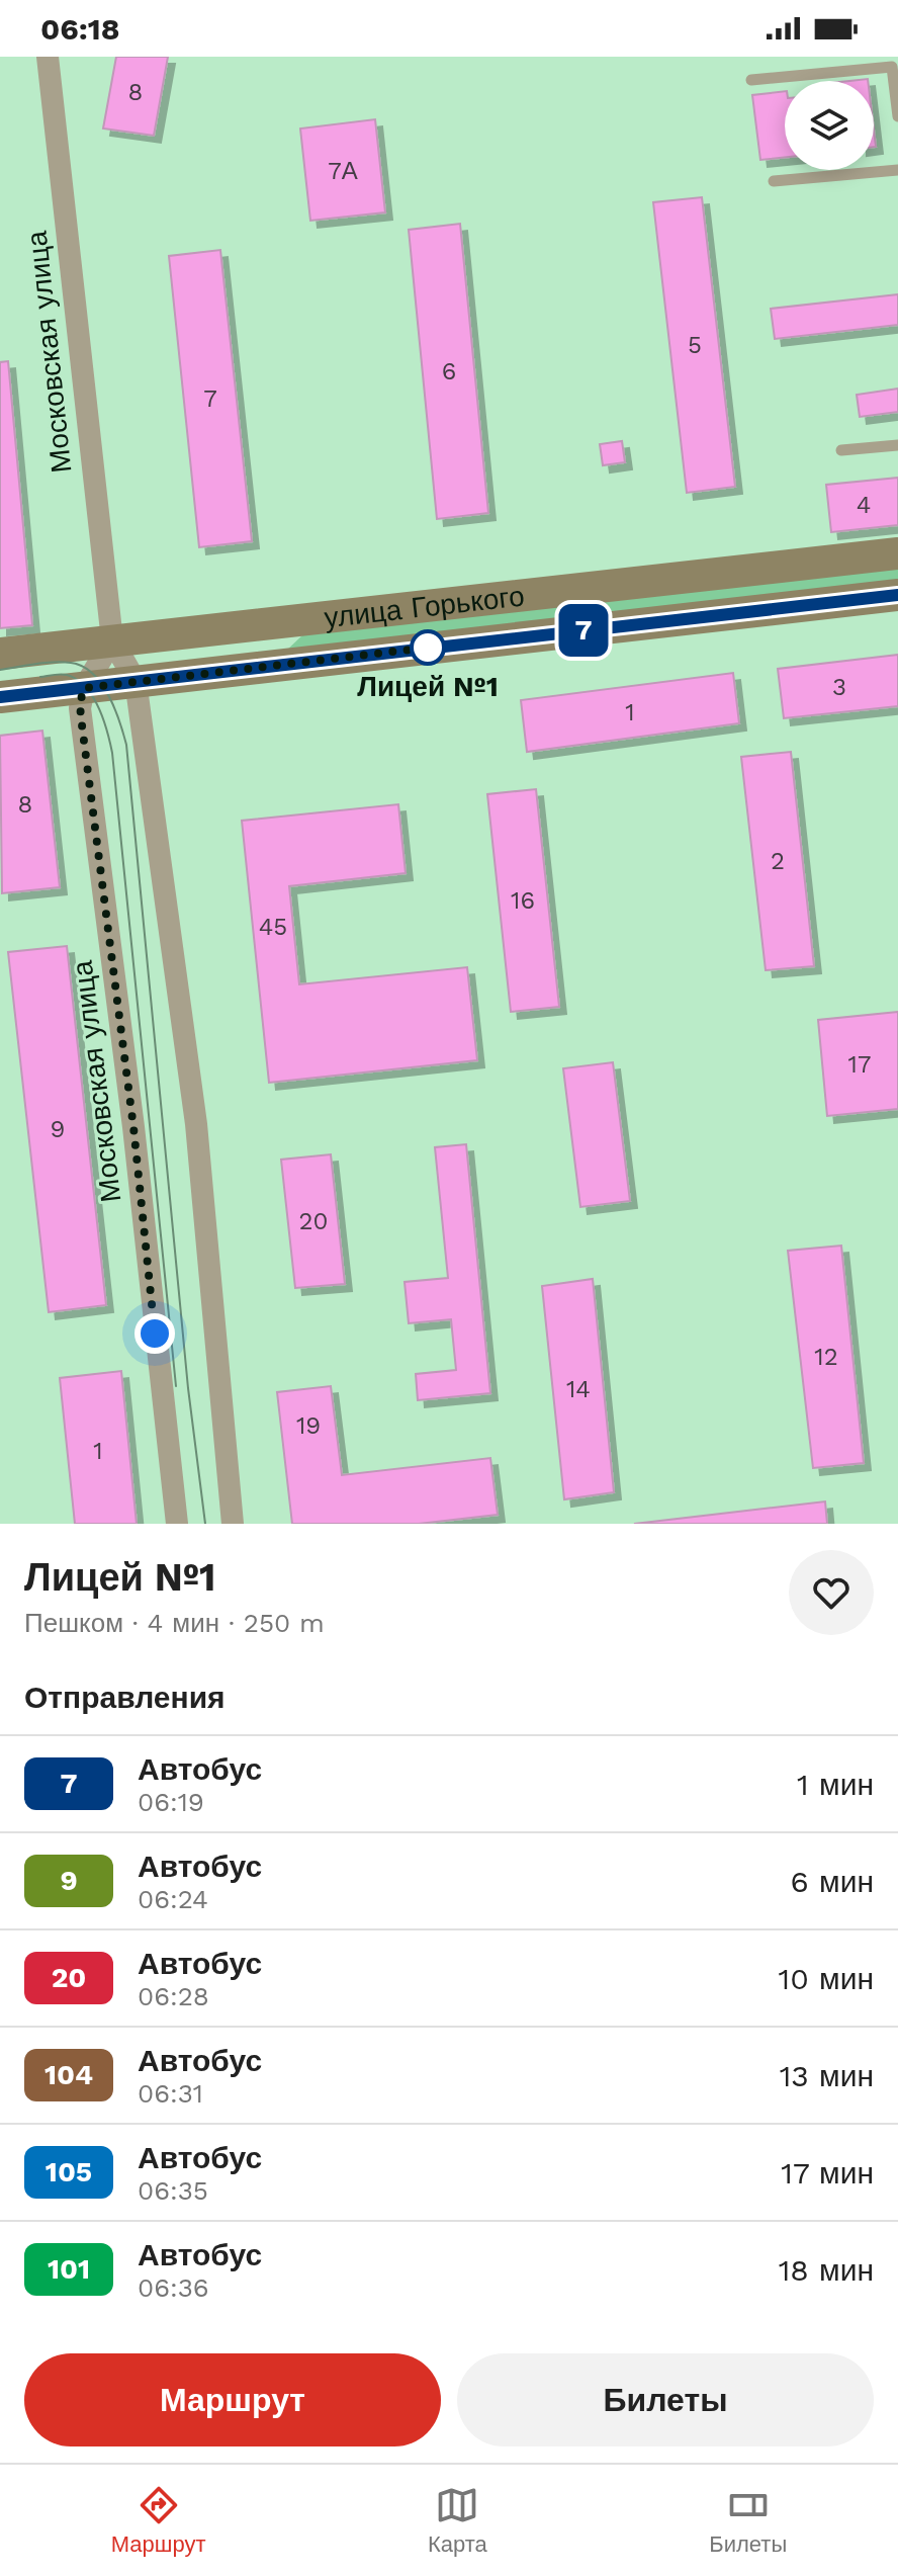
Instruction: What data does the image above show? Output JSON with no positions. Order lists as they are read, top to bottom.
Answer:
{
  "streets": {
    "main road": ["улица Горького"],
    "street": ["Московская улица"]
  },
  "crossings": [
    ["Московская улица", "улица Горького"]
  ],
  "places": ["Лицей №1"],
  "lines": ["bus line 7"],
  "house_numbers": [
    "8",
    "7А",
    "5",
    "6",
    "7",
    "4",
    "3",
    "1",
    "8",
    "2",
    "16",
    "45",
    "17",
    "9",
    "20",
    "12",
    "14",
    "19",
    "1"
  ],
  "page": {
    "status": "06:18",
    "on_map": "7",
    "heading": [
      ["Лицей №1", "Пешком · 4 мин · 250 m"],
      "Отправления"
    ],
    "list": [
      {
        "mark": "7",
        "name": "Автобус",
        "note": "06:19",
        "value": "1 мин"
      },
      {
        "mark": "9",
        "name": "Автобус",
        "note": "06:24",
        "value": "6 мин"
      },
      {
        "mark": "20",
        "name": "Автобус",
        "note": "06:28",
        "value": "10 мин"
      },
      {
        "mark": "104",
        "name": "Автобус",
        "note": "06:31",
        "value": "13 мин"
      },
      {
        "mark": "105",
        "name": "Автобус",
        "note": "06:35",
        "value": "17 мин"
      },
      {
        "mark": "101",
        "name": "Автобус",
        "note": "06:36",
        "value": "18 мин"
      }
    ],
    "buttons": ["Маршрут", "Билеты"],
    "tabs": ["Маршрут", "Карта", "Билеты"]
  }
}
